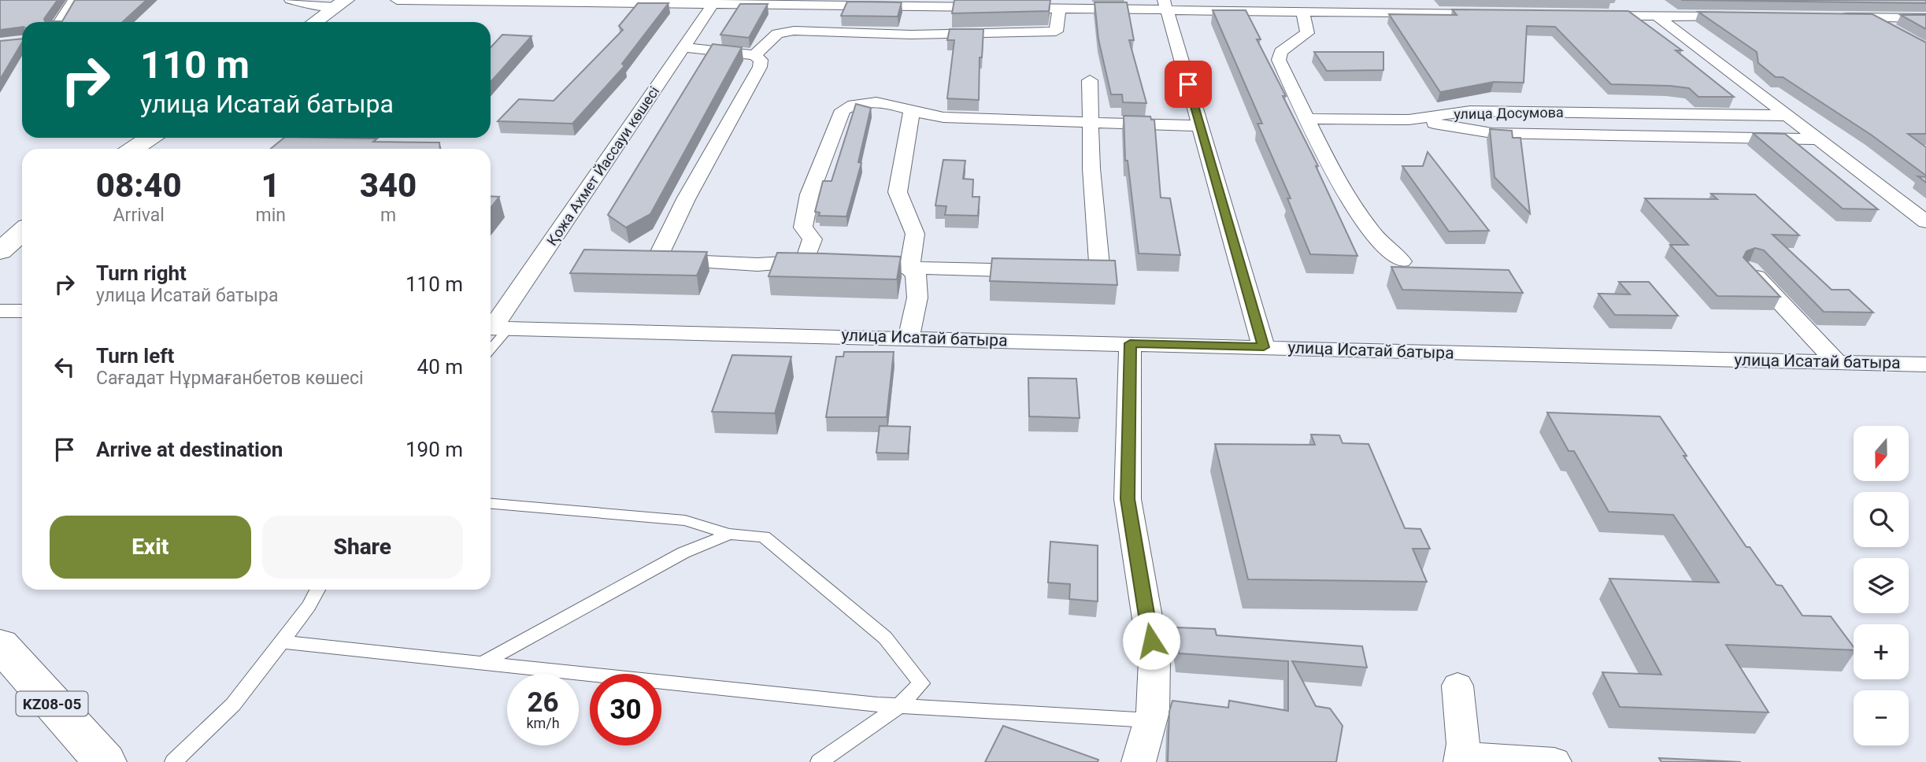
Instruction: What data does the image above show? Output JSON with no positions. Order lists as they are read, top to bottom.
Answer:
{
  "streets": {
    "main road": ["KZ08-05"],
    "street": ["улица Досумова", "Қожа Ахмет Йассауи көшесі", "улица Исатай батыра"]
  },
  "crossings": [
    ["Қожа Ахмет Йассауи көшесі", "улица Исатай батыра"]
  ],
  "north": "bottom",
  "page": {
    "turn": ["110 m", "улица Исатай батыра"],
    "eta": [
      "08:40",
      "Arrival",
      "1",
      "min",
      "340",
      "m"
    ],
    "list": [
      {
        "name": "Turn right",
        "note": "улица Исатай батыра",
        "value": "110 m"
      },
      {
        "name": "Turn left",
        "note": "Сағадат Нұрмағанбетов көшесі",
        "value": "40 m"
      },
      {
        "name": "Arrive at destination",
        "value": "190 m"
      }
    ],
    "map_buttons": ["+", "−"],
    "buttons": ["Exit", "Share"],
    "speed": "26 km/h",
    "limit": "30"
  }
}
